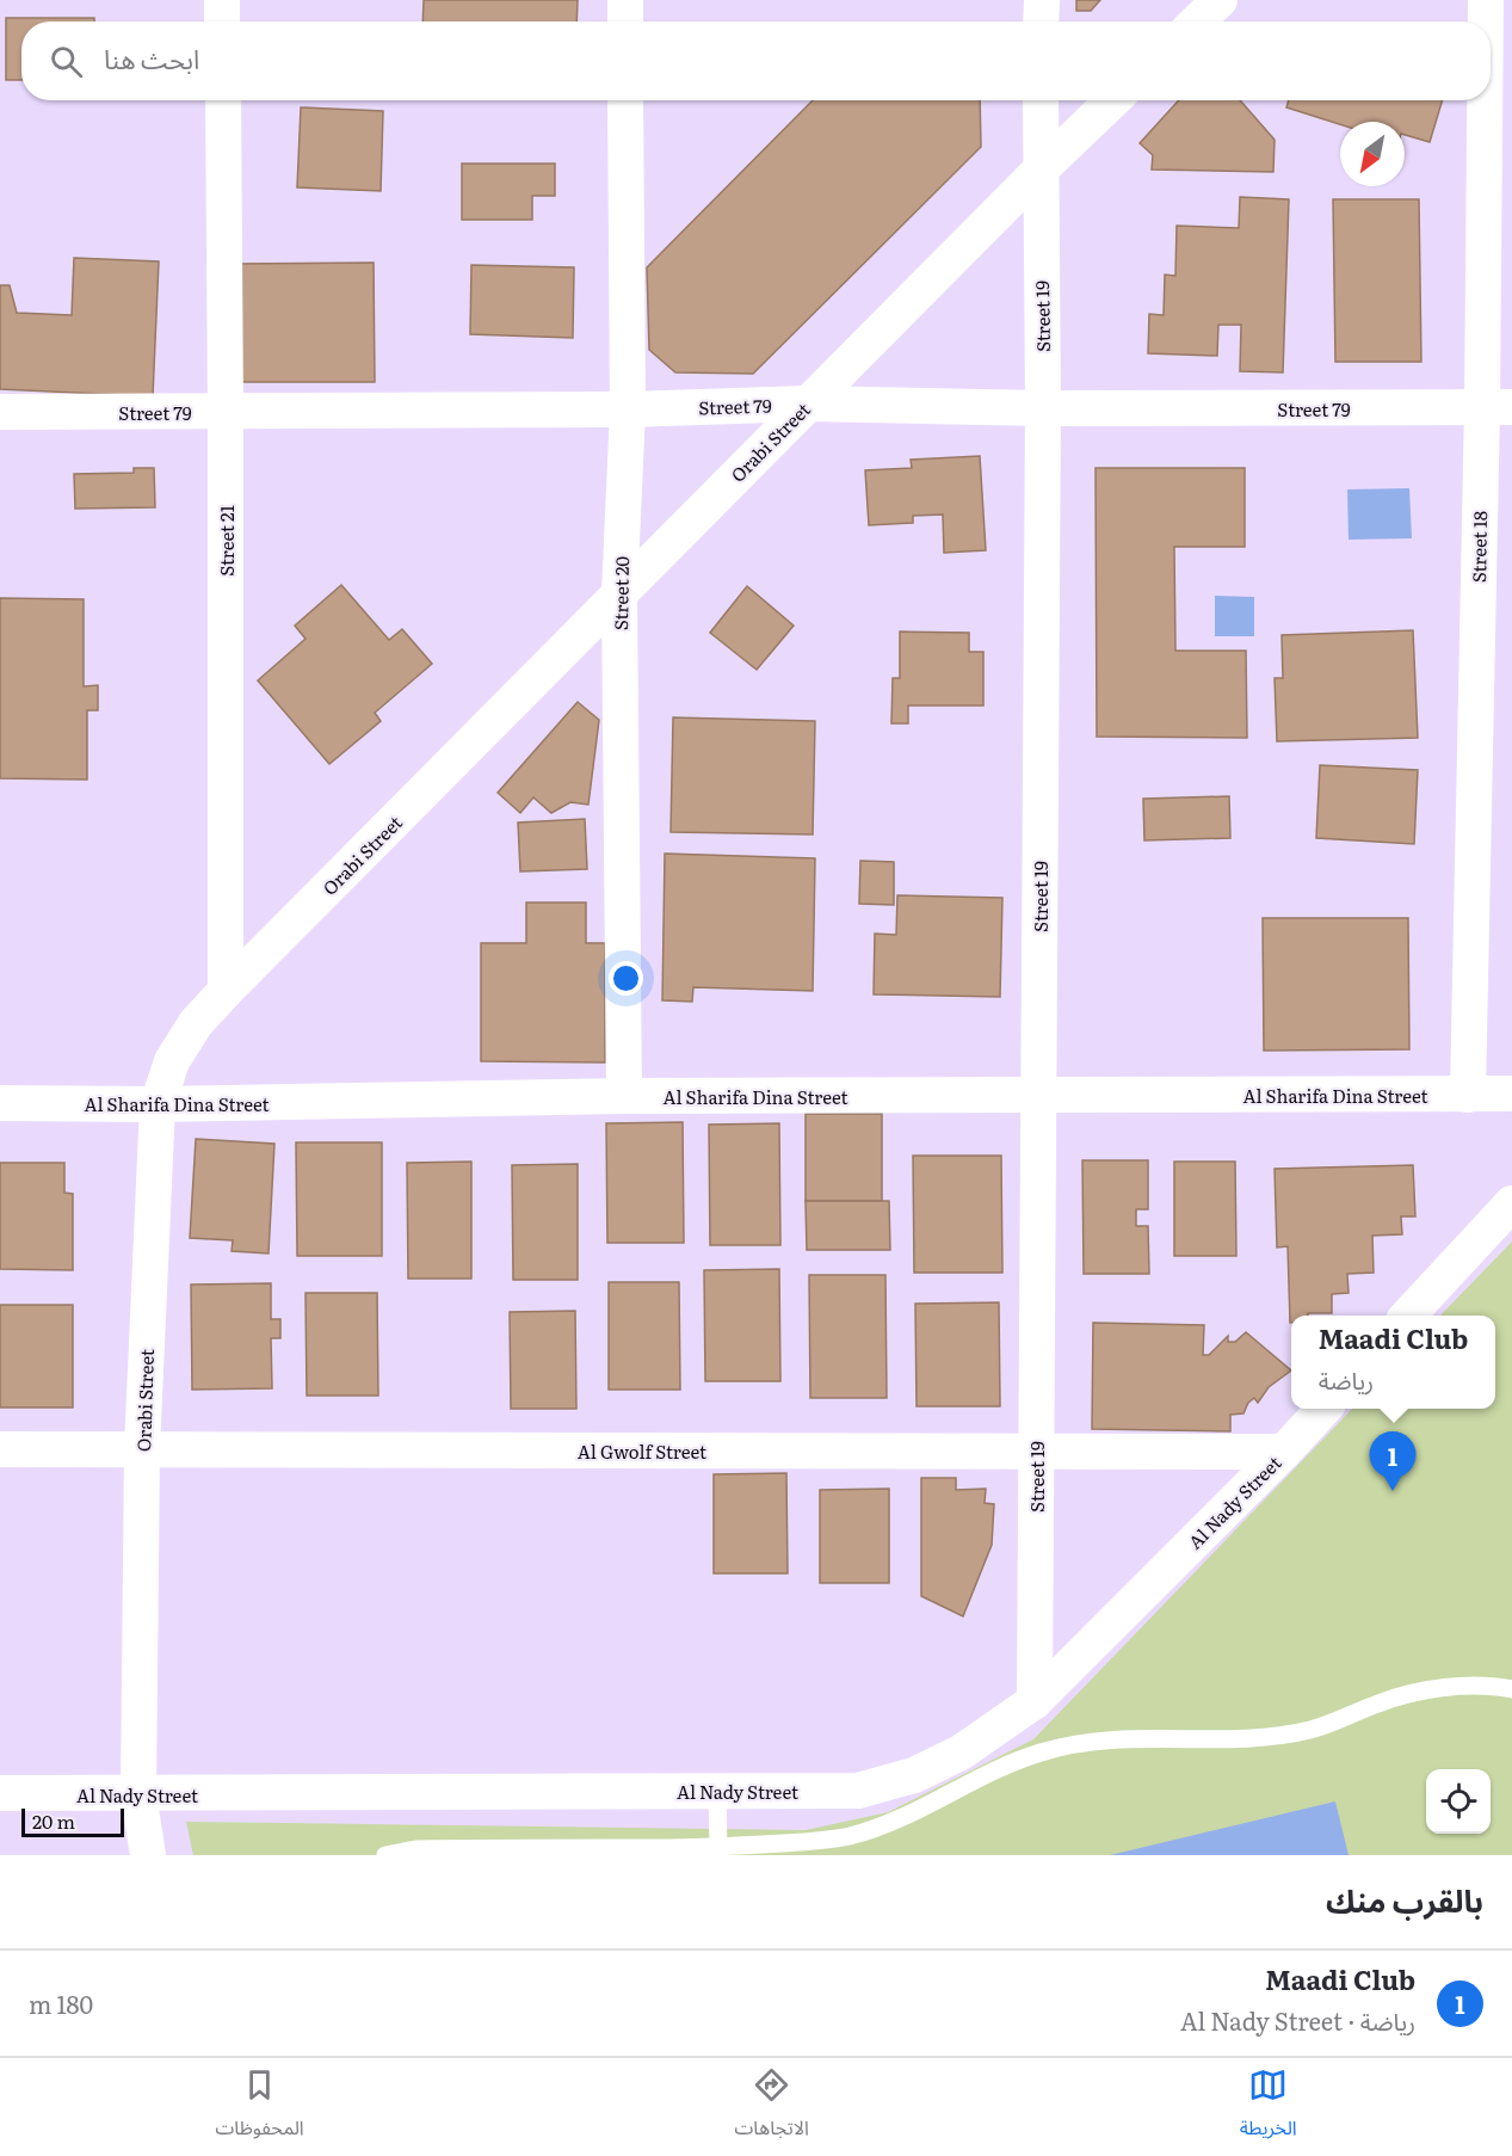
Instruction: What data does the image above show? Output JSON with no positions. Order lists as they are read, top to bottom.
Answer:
{
  "streets": {
    "street": [
      "Street 19",
      "Street 79",
      "Orabi Street",
      "Street 21",
      "Street 18",
      "Street 20",
      "Al Sharifa Dina Street",
      "Al Gwolf Street",
      "Al Nady Street"
    ]
  },
  "crossings": [
    ["Street 19", "Street 79"],
    ["Street 19", "Orabi Street"],
    ["Street 19", "Al Sharifa Dina Street"],
    ["Street 19", "Al Gwolf Street"],
    ["Street 19", "Al Nady Street"],
    ["Street 79", "Orabi Street"],
    ["Street 79", "Street 21"],
    ["Street 79", "Street 18"],
    ["Street 79", "Street 20"],
    ["Orabi Street", "Street 21"],
    ["Orabi Street", "Street 20"],
    ["Orabi Street", "Al Sharifa Dina Street"],
    ["Orabi Street", "Al Gwolf Street"],
    ["Orabi Street", "Al Nady Street"],
    ["Street 18", "Al Sharifa Dina Street"],
    ["Street 20", "Al Sharifa Dina Street"],
    ["Al Gwolf Street", "Al Nady Street"]
  ],
  "scale_bar": "20 m",
  "north": "bottom left",
  "page": {
    "search": "ابحث هنا",
    "popup": ["Maadi Club", "رياضة"],
    "pins": "1",
    "scale": "20 m",
    "heading": "بالقرب منك",
    "list": [
      {
        "mark": "1",
        "name": "Maadi Club",
        "note": "رياضة · Al Nady Street",
        "value": "180 m"
      }
    ],
    "nav": ["الخريطة", "الاتجاهات", "المحفوظات"]
  }
}
